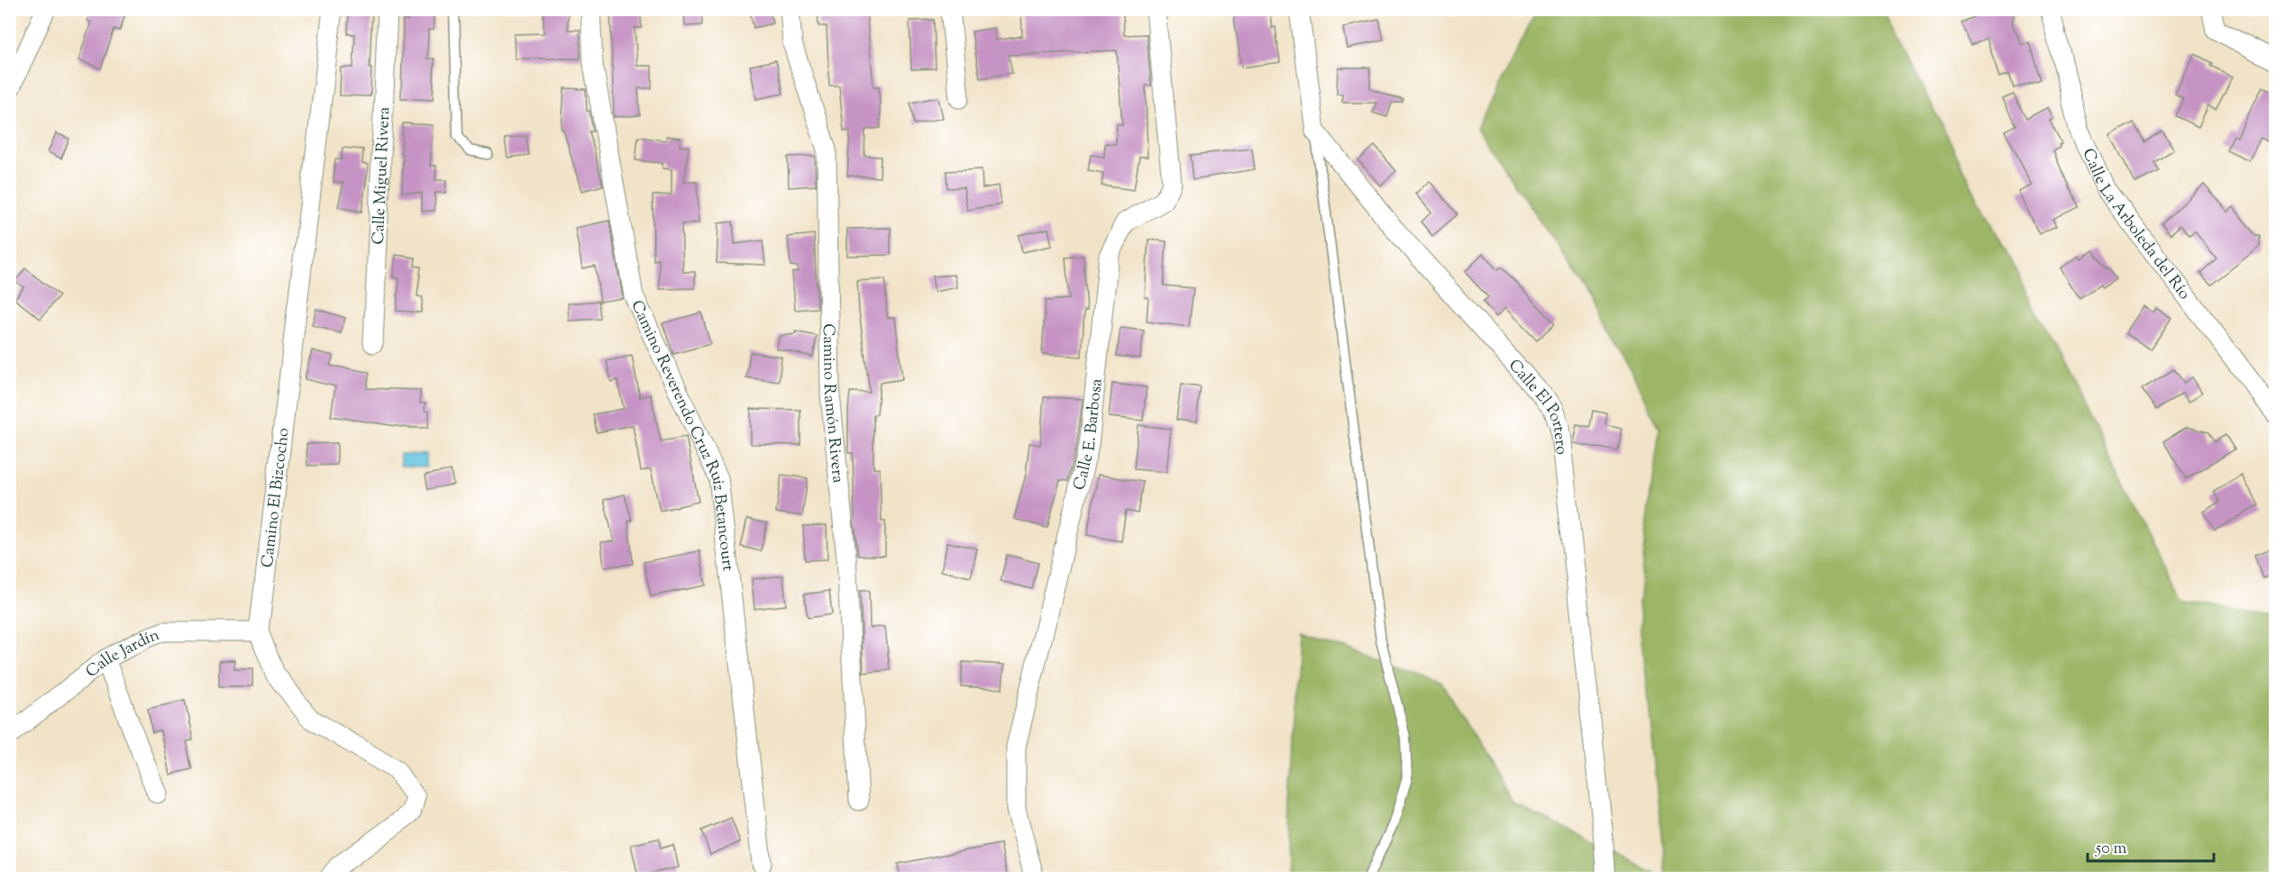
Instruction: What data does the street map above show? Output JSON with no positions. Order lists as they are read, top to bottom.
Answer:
{
  "streets": {
    "street": [
      "Calle Miguel Rivera",
      "Calle La Arboleda del Río",
      "Camino Ramón Rivera",
      "Calle El Portero",
      "Calle E. Barbosa",
      "Camino Reverendo Cruz Ruiz Betancourt",
      "Camino El Bizcocho",
      "Calle Jardín"
    ]
  },
  "crossings": [
    ["Camino El Bizcocho", "Calle Jardín"]
  ],
  "scale_bar": "50 m"
}
